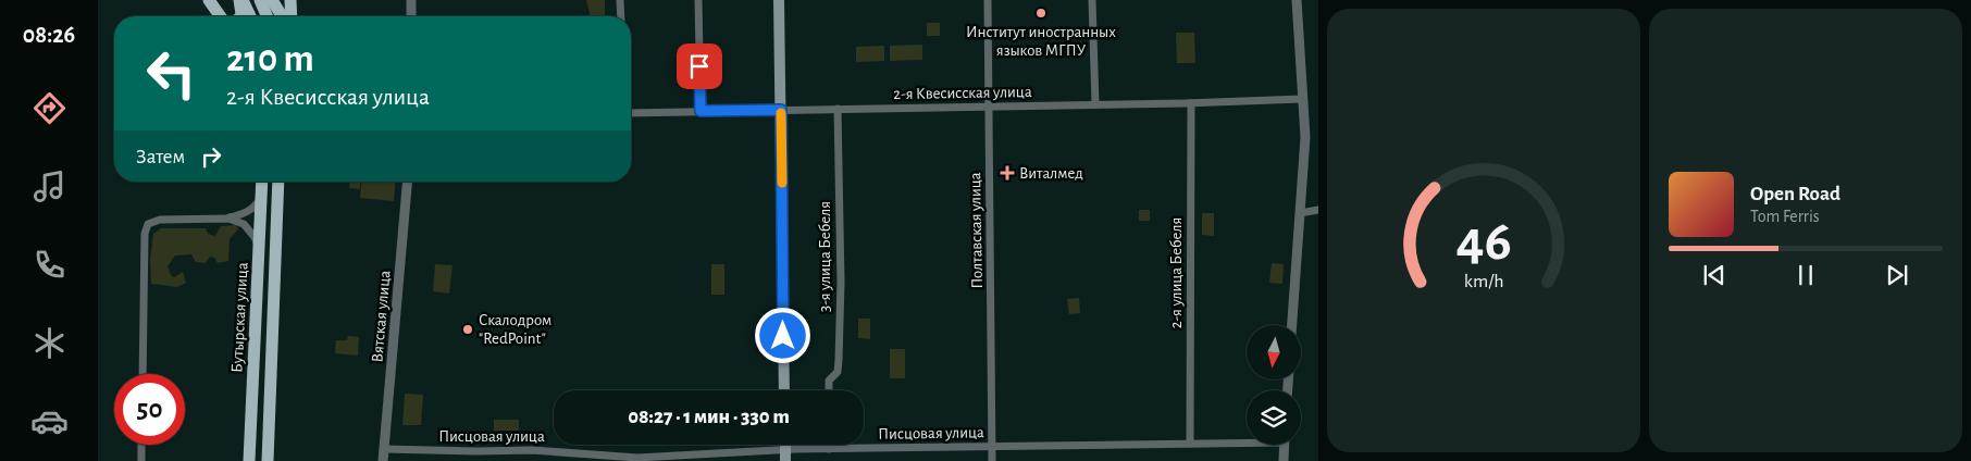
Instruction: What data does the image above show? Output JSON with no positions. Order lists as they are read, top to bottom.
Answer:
{
  "streets": {
    "main road": ["Бутырская улица"],
    "street": [
      "2-я Квесисская улица",
      "Полтавская улица",
      "3-я улица Бебеля",
      "2-я улица Бебеля",
      "Вятская улица",
      "Писцовая улица"
    ]
  },
  "crossings": [
    ["2-я Квесисская улица", "Полтавская улица"],
    ["2-я Квесисская улица", "3-я улица Бебеля"],
    ["2-я Квесисская улица", "2-я улица Бебеля"],
    ["Полтавская улица", "Писцовая улица"],
    ["2-я улица Бебеля", "Писцовая улица"],
    ["Вятская улица", "Писцовая улица"]
  ],
  "places": {
    "other": ["Институт иностранных языков МГПУ", "Скалодром \"RedPoint\""],
    "health": ["Виталмед"]
  },
  "north": "bottom",
  "page": {
    "tabs": "08:26",
    "turn": ["210 m", "2-я Квесисская улица"],
    "then": "Затем",
    "song": ["Open Road", "Tom Ferris"],
    "limit": "50",
    "trip": "08:27 · 1 мин · 330 m",
    "gauge": ["46", "km/h"]
  }
}
